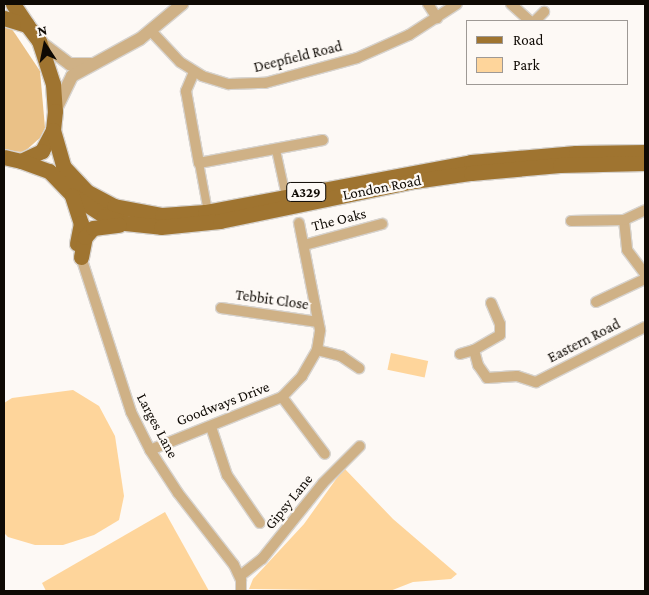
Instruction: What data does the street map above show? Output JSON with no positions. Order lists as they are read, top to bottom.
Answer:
{
  "streets": {
    "main road": ["London Road", "A329"],
    "street": [
      "Deepfield Road",
      "The Oaks",
      "Tebbit Close",
      "Eastern Road",
      "Goodways Drive",
      "Larges Lane",
      "Gipsy Lane"
    ]
  },
  "crossings": [
    ["London Road", "A329"],
    ["The Oaks", "Tebbit Close"],
    ["The Oaks", "Goodways Drive"],
    ["Tebbit Close", "Goodways Drive"],
    ["Goodways Drive", "Larges Lane"],
    ["Larges Lane", "Gipsy Lane"]
  ],
  "legend": ["Road", "Park"],
  "north": "top"
}
